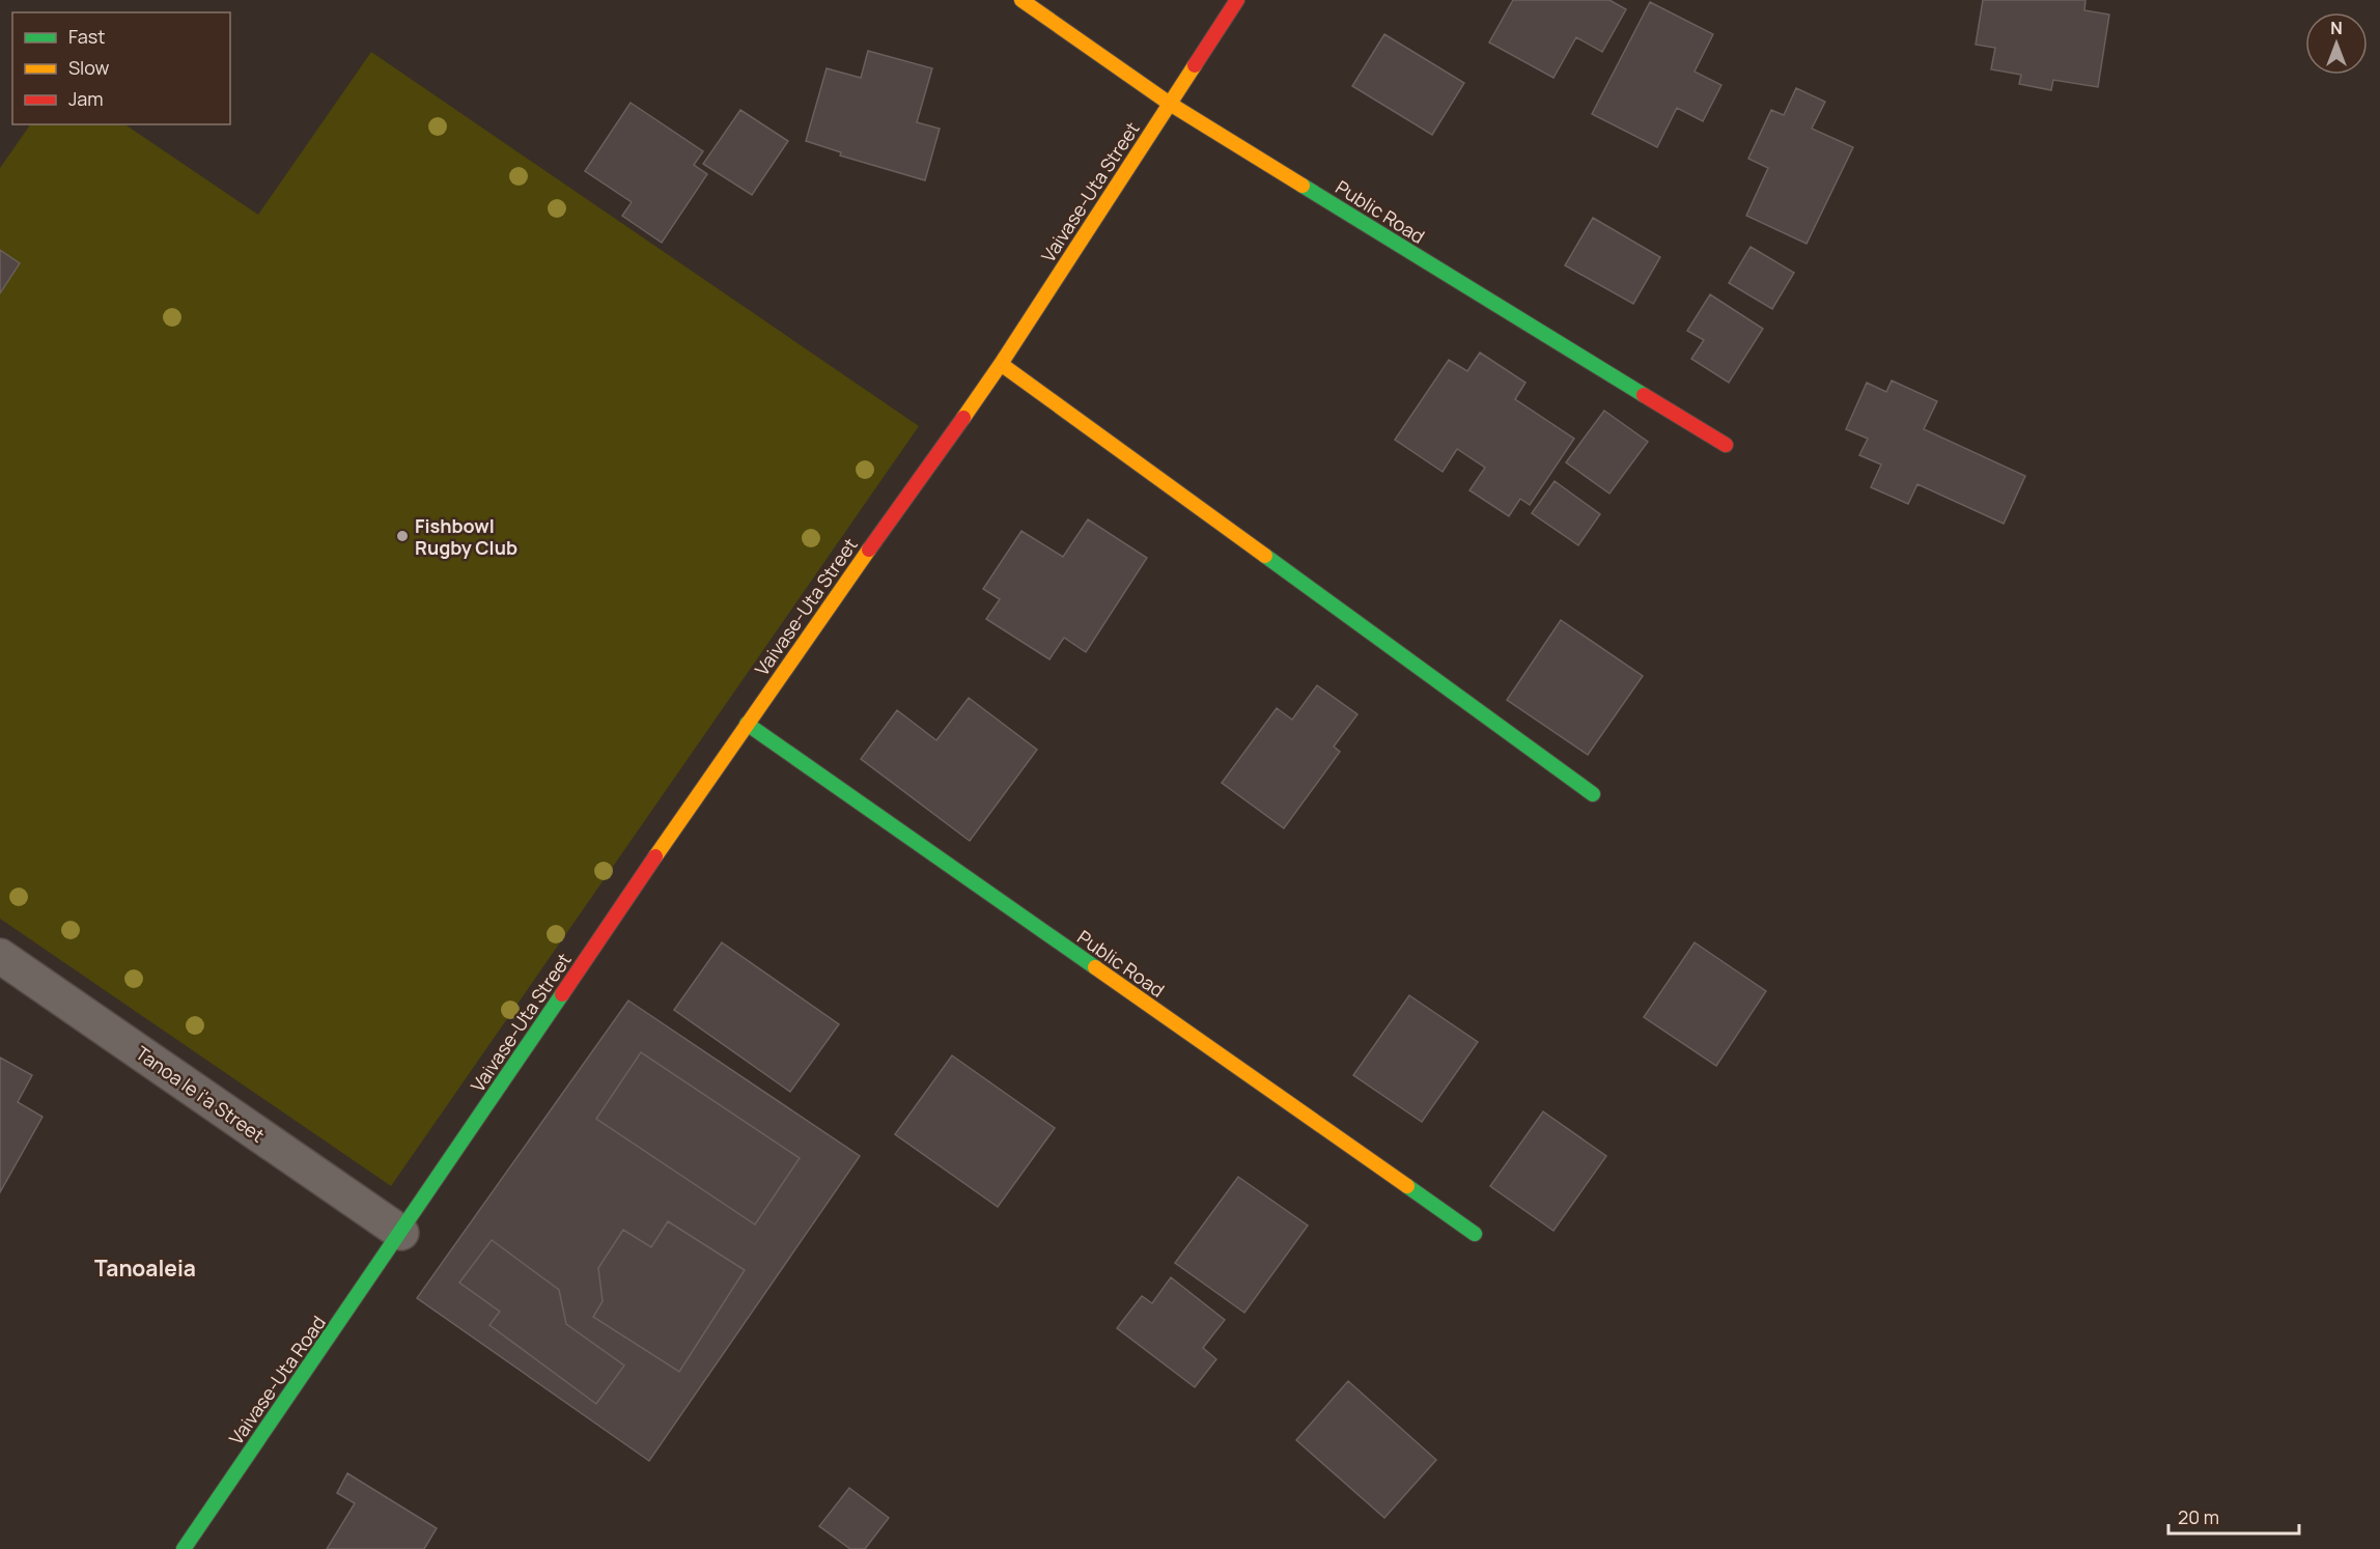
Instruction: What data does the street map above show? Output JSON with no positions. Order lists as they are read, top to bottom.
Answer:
{
  "streets": {
    "street": [
      "Vaivase-Uta Street",
      "Public Road",
      "Tanoa le i'a Street",
      "Vaivase-Uta Road"
    ]
  },
  "crossings": [
    ["Vaivase-Uta Street", "Public Road"],
    ["Vaivase-Uta Street", "Tanoa le i'a Street"],
    ["Vaivase-Uta Street", "Vaivase-Uta Road"],
    ["Tanoa le i'a Street", "Vaivase-Uta Road"]
  ],
  "districts": ["Tanoaleia"],
  "places": ["Fishbowl Rugby Club"],
  "legend": ["Fast", "Slow", "Jam"],
  "scale_bar": "20 m",
  "north": "top"
}
